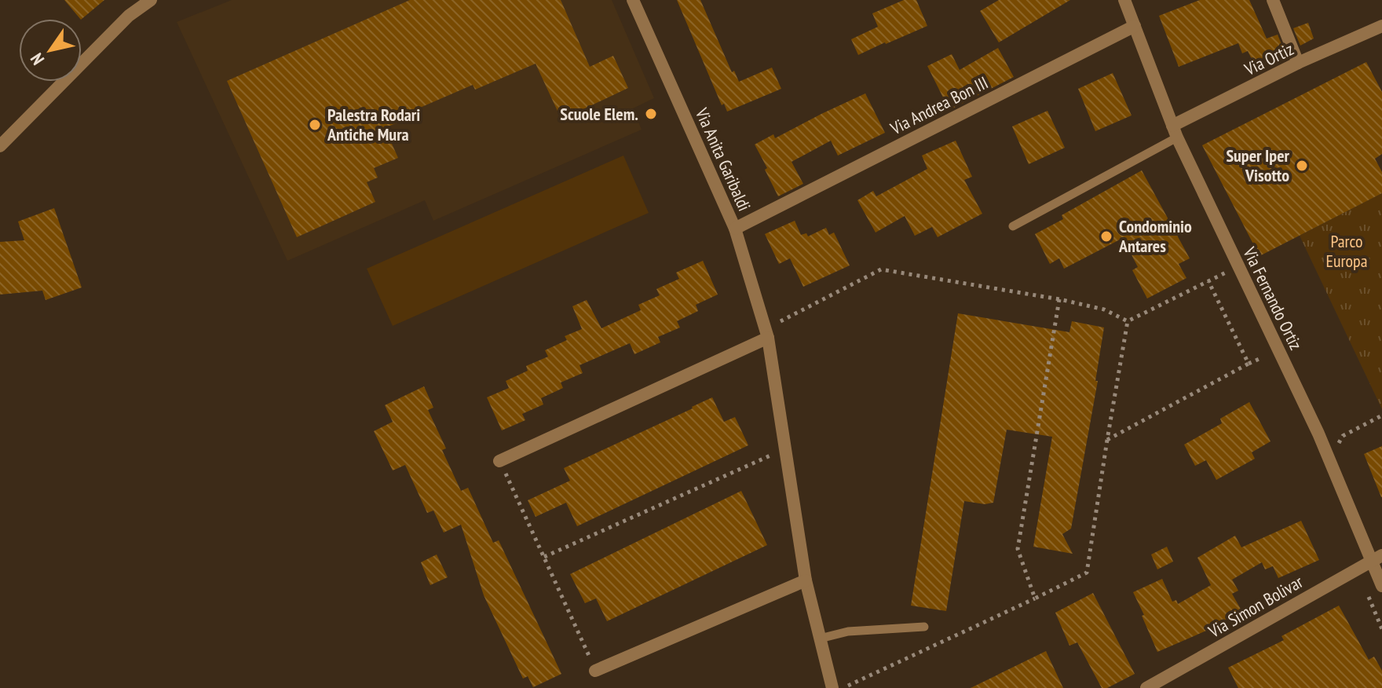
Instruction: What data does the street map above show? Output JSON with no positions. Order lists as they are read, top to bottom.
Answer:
{
  "streets": {
    "street": [
      "Via Ortiz",
      "Via Andrea Bon III",
      "Via Anita Garibaldi",
      "Via Fernando Ortiz",
      "Via Simon Bolivar"
    ]
  },
  "crossings": [
    ["Via Ortiz", "Via Fernando Ortiz"],
    ["Via Andrea Bon III", "Via Anita Garibaldi"],
    ["Via Andrea Bon III", "Via Fernando Ortiz"],
    ["Via Fernando Ortiz", "Via Simon Bolivar"]
  ],
  "parks": ["Parco Europa"],
  "places": [
    "Scuole Elem.",
    "Palestra Rodari Antiche Mura",
    "Super Iper Visotto",
    "Condominio Antares"
  ],
  "north": "bottom left"
}
